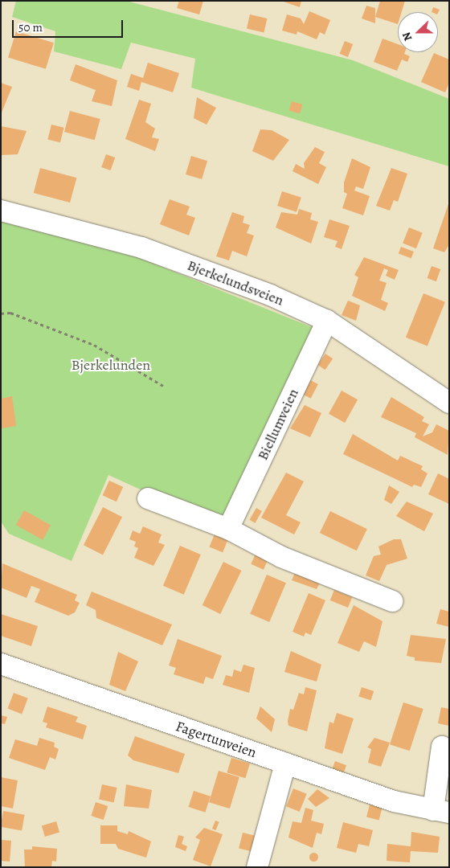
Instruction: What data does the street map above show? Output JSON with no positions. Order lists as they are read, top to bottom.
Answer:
{
  "streets": {
    "street": ["Bjerkelundsveien", "Biellumveien", "Fagertunveien"]
  },
  "crossings": [
    ["Bjerkelundsveien", "Biellumveien"]
  ],
  "parks": ["Bjerkelunden"],
  "scale_bar": "50 m",
  "north": "left"
}
